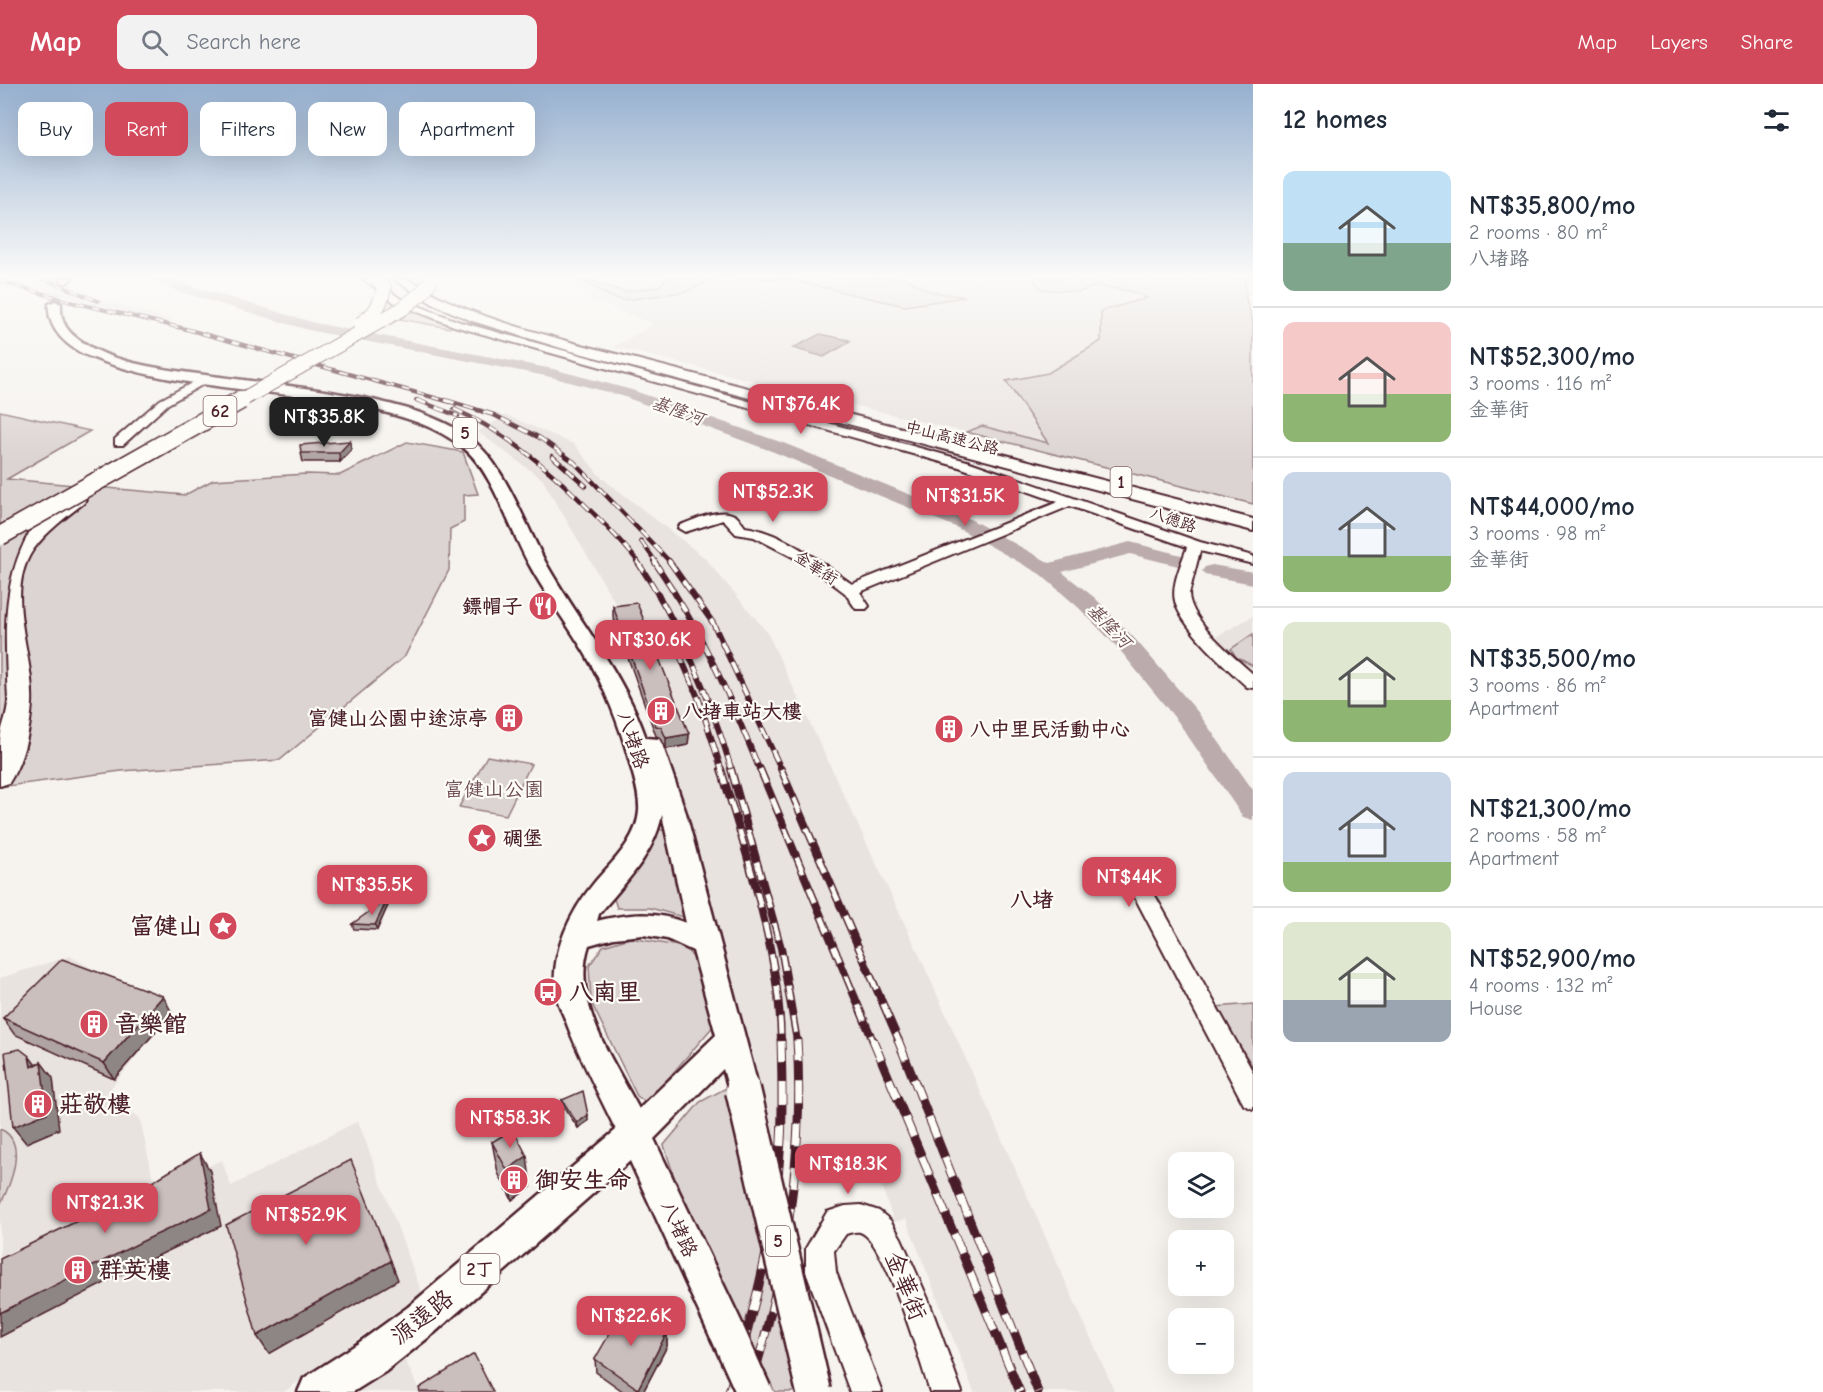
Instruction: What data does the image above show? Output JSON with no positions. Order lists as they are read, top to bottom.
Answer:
{
  "streets": {
    "highway": ["62", "中山高速公路", "1"],
    "main road": [
      "5",
      "八堵路",
      "2丁",
      "源遠路"
    ],
    "street": ["八德路", "金華街"]
  },
  "crossings": [
    ["八德路", "金華街"],
    ["八堵路", "源遠路"]
  ],
  "districts": ["八堵"],
  "water": ["基隆河"],
  "parks": ["富健山公園"],
  "places": {
    "restaurant": ["鏢帽子"],
    "building": [
      "八堵車站大樓",
      "富健山公園中途涼亭",
      "八中里民活動中心",
      "音樂館",
      "莊敬樓",
      "御安生命",
      "群英樓"
    ],
    "place": ["碉堡", "富健山"],
    "bus stop": ["八南里"]
  },
  "page": {
    "header": "Map",
    "search": "Search here",
    "nav": ["Map", "Layers", "Share"],
    "heading": "12 homes",
    "chip": [
      "Buy",
      "Rent",
      "Filters",
      "New",
      "Apartment"
    ],
    "list": [
      {
        "name": "NT$35,800/mo",
        "note": "2 rooms · 80 m² · 八堵路"
      },
      {
        "name": "NT$52,300/mo",
        "note": "3 rooms · 116 m² · 金華街"
      },
      {
        "name": "NT$44,000/mo",
        "note": "3 rooms · 98 m² · 金華街"
      },
      {
        "name": "NT$35,500/mo",
        "note": "3 rooms · 86 m² · Apartment"
      },
      {
        "name": "NT$21,300/mo",
        "note": "2 rooms · 58 m² · Apartment"
      },
      {
        "name": "NT$52,900/mo",
        "note": "4 rooms · 132 m² · House"
      }
    ],
    "price": [
      "NT$76.4K",
      "NT$35.8K",
      "NT$52.3K",
      "NT$31.5K",
      "NT$30.6K",
      "NT$44K",
      "NT$35.5K",
      "NT$58.3K",
      "NT$18.3K",
      "NT$21.3K",
      "NT$52.9K",
      "NT$22.6K"
    ],
    "map_buttons": ["+", "−"]
  }
}
